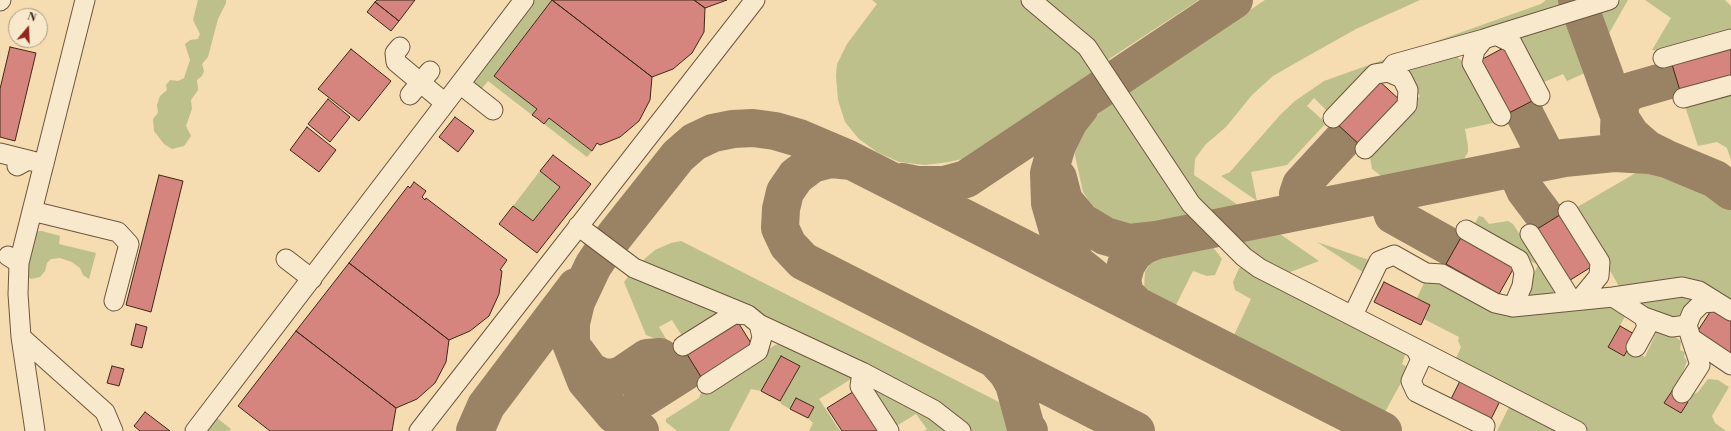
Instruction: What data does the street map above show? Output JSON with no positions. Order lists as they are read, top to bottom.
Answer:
{
  "north": "top"
}
